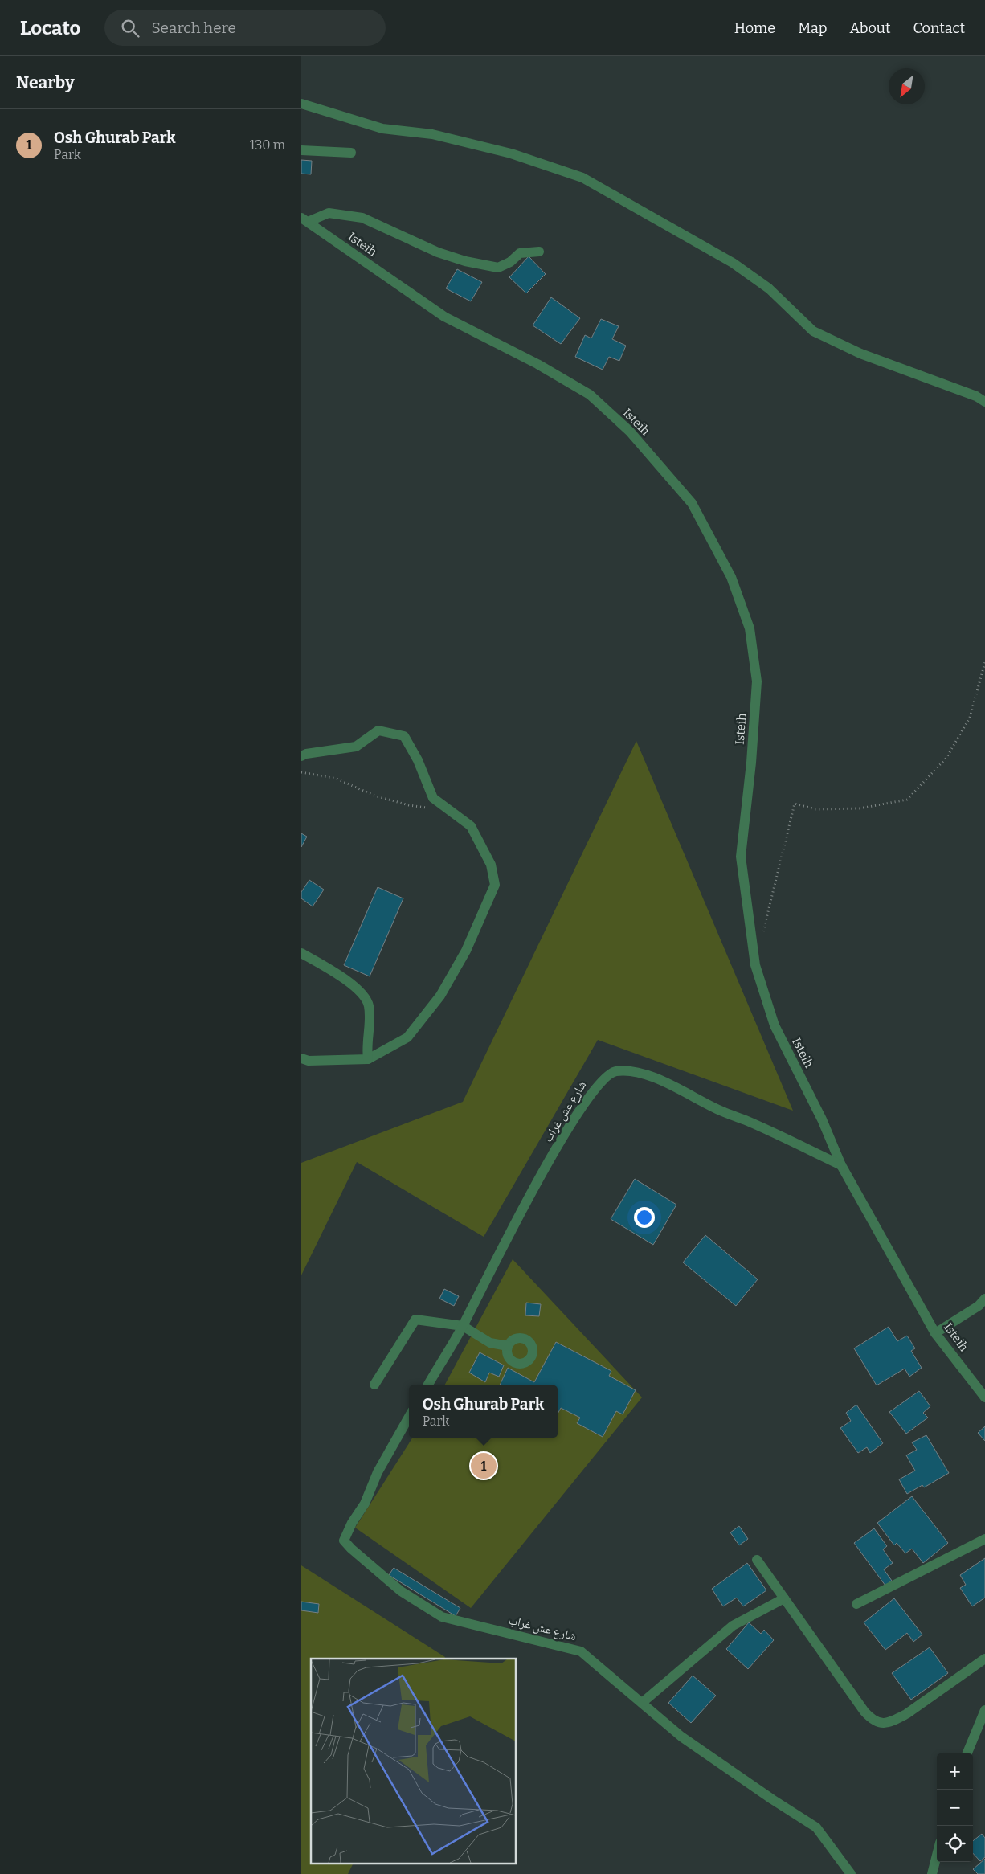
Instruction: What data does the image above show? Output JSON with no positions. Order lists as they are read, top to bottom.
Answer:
{
  "streets": {
    "street": ["Isteih", "شارع عش غراب"]
  },
  "crossings": [
    ["Isteih", "شارع عش غراب"]
  ],
  "north": "bottom left",
  "page": {
    "header": "Locato",
    "search": "Search here",
    "nav": [
      "Home",
      "Map",
      "About",
      "Contact"
    ],
    "heading": "Nearby",
    "list": [
      {
        "mark": "1",
        "name": "Osh Ghurab Park",
        "note": "Park",
        "value": "130 m"
      }
    ],
    "popup": ["Osh Ghurab Park", "Park"],
    "pins": "1",
    "map_buttons": ["+", "−"]
  }
}
